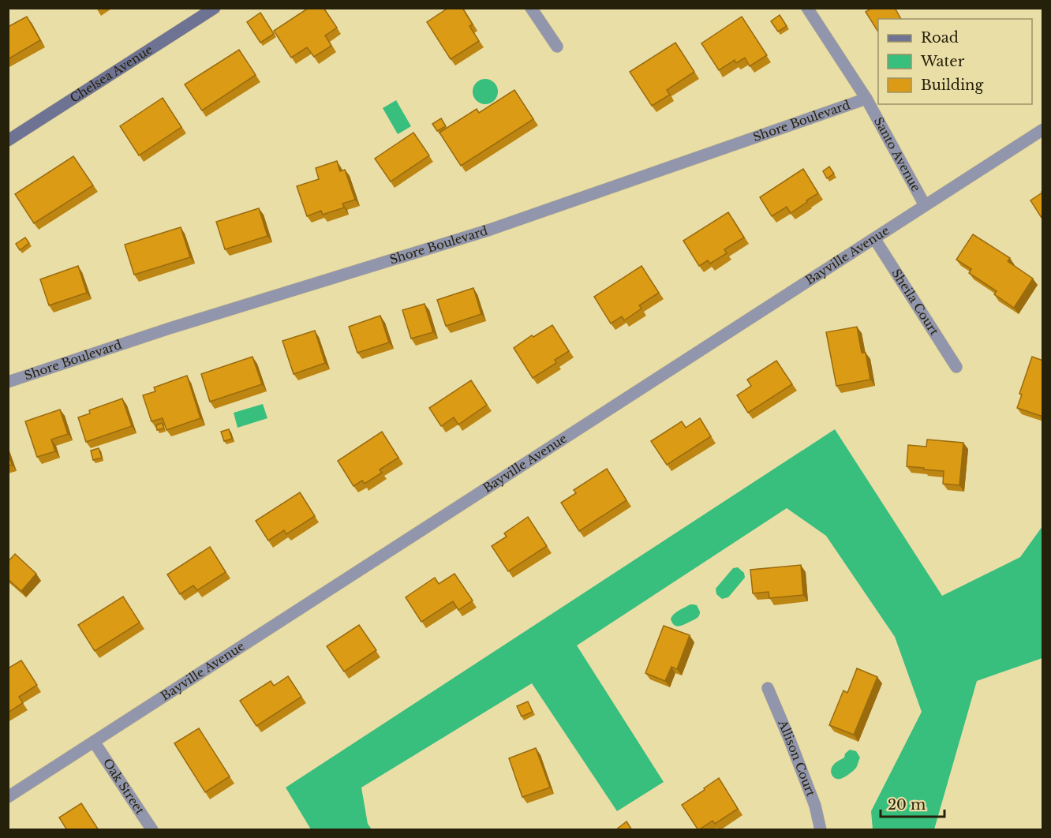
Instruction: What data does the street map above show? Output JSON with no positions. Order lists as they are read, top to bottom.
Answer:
{
  "streets": {
    "main road": ["Chelsea Avenue"],
    "street": [
      "Shore Boulevard",
      "Santo Avenue",
      "Bayville Avenue",
      "Sheila Court",
      "Allison Court",
      "Oak Street"
    ]
  },
  "crossings": [
    ["Shore Boulevard", "Santo Avenue"],
    ["Santo Avenue", "Bayville Avenue"],
    ["Bayville Avenue", "Sheila Court"],
    ["Bayville Avenue", "Oak Street"]
  ],
  "legend": ["Road", "Water", "Building"],
  "scale_bar": "20 m"
}
